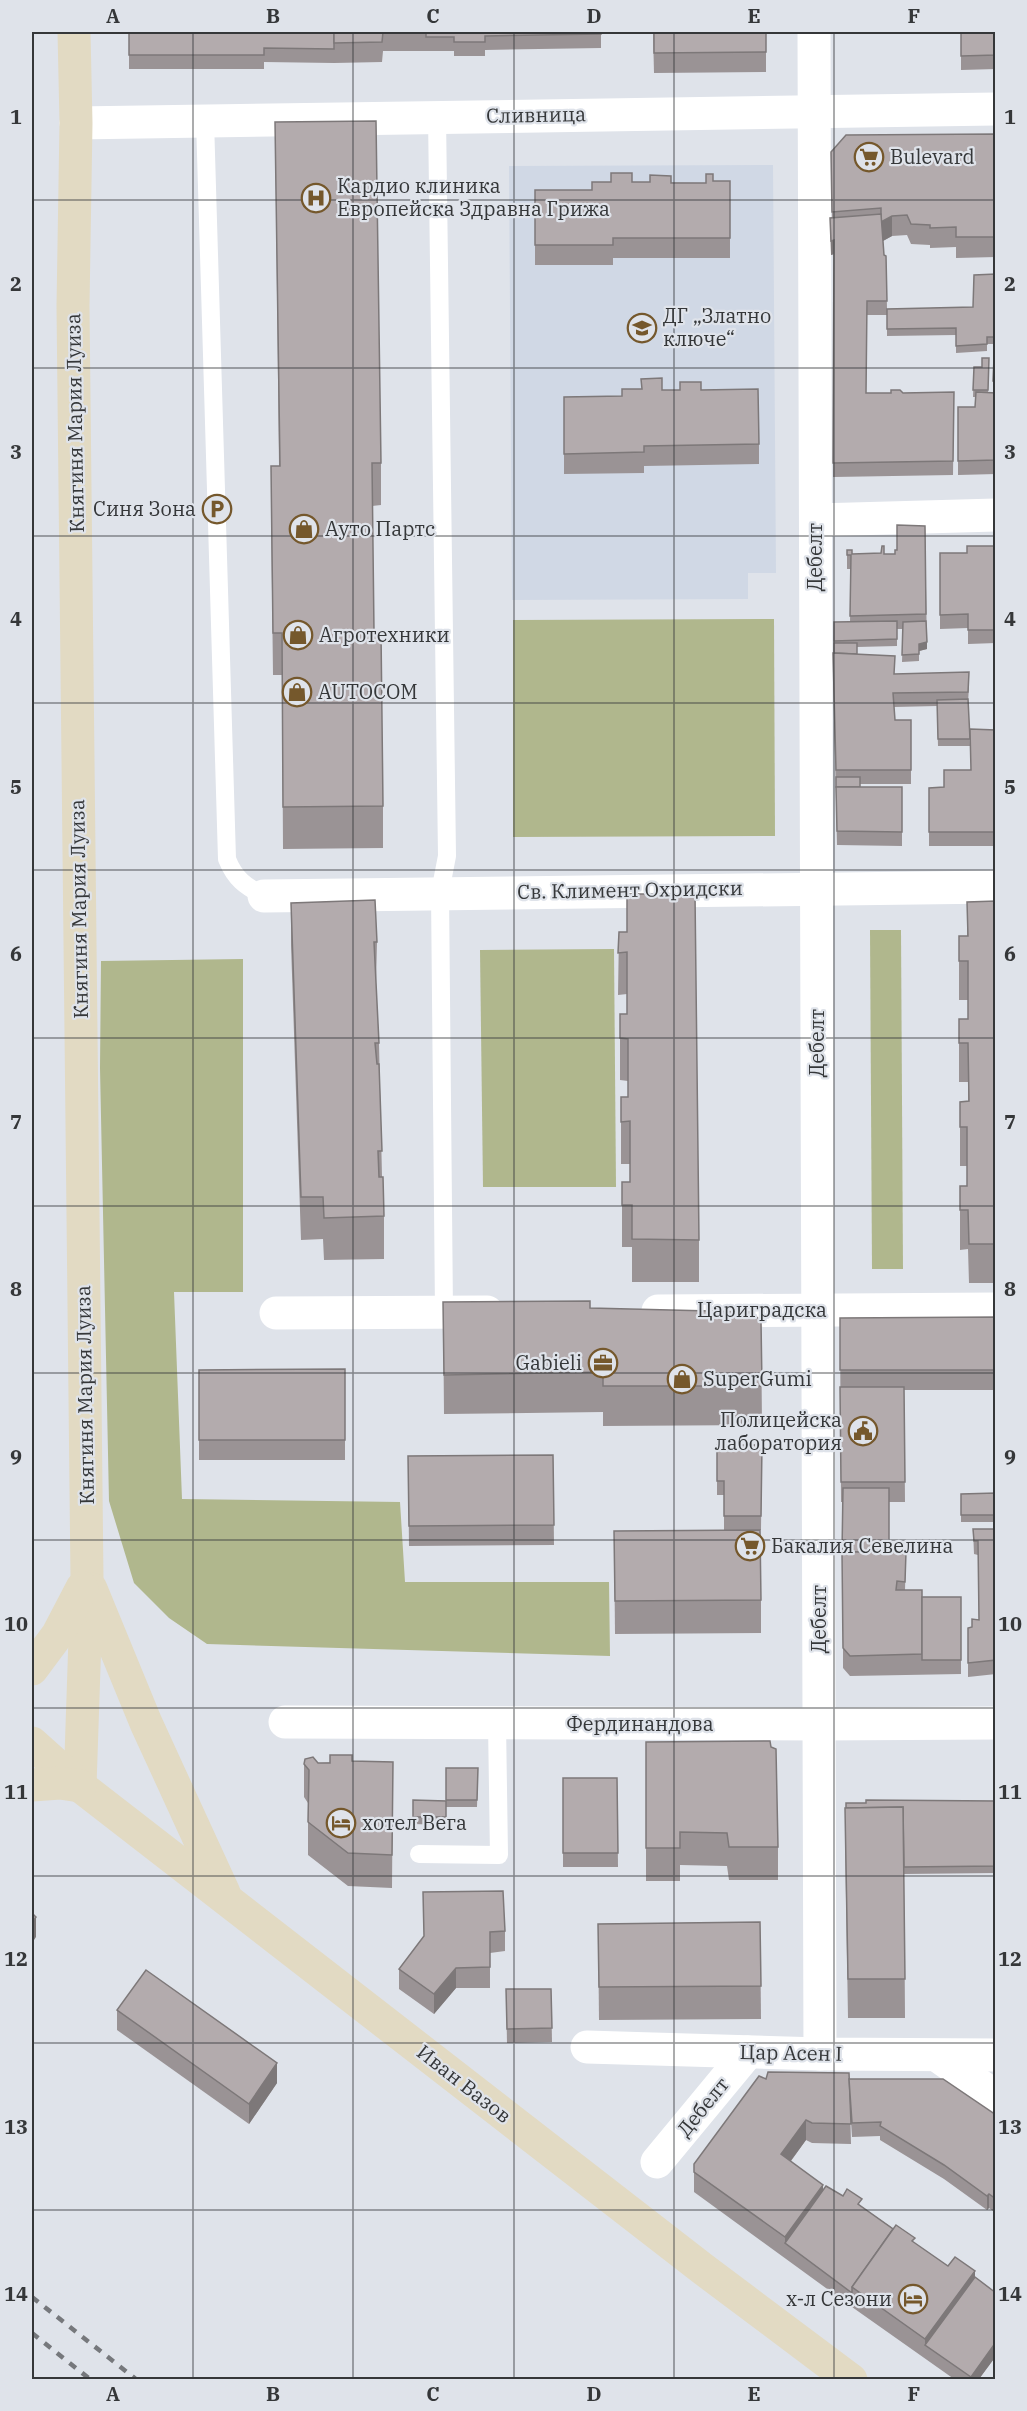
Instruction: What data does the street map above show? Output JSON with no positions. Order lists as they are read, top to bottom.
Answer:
{
  "streets": {
    "main road": ["Княгиня Мария Луиза", "Иван Вазов"],
    "street": [
      "Сливница",
      "Дебелт",
      "Св. Климент Охридски",
      "Цариградска",
      "Фердинандова",
      "Цар Асен I"
    ]
  },
  "crossings": [
    ["Сливница", "Княгиня Мария Луиза"],
    ["Сливница", "Дебелт"],
    ["Княгиня Мария Луиза", "Иван Вазов"],
    ["Дебелт", "Св. Климент Охридски"],
    ["Дебелт", "Цариградска"],
    ["Дебелт", "Фердинандова"],
    ["Дебелт", "Цар Асен I"]
  ],
  "places": {
    "supermarket": ["Bulevard", "Бакалия Севелина"],
    "hospital": ["Кардио клиника Европейска Здравна Грижа"],
    "school or university": ["ДГ „Златно ключе“"],
    "parking": ["Синя Зона"],
    "shop": [
      "Ауто Партс",
      "Агротехники",
      "AUTOCOM",
      "SuperGumi"
    ],
    "office": ["Gabieli"],
    "public building": ["Полицейска лаборатория"],
    "hotel": ["хотел Вега", "х-л Сезони"]
  },
  "grid": {
    "columns": [
      "A",
      "B",
      "C",
      "D",
      "E",
      "F"
    ],
    "rows": [
      "1",
      "2",
      "3",
      "4",
      "5",
      "6",
      "7",
      "8",
      "9",
      "10",
      "11",
      "12",
      "13",
      "14"
    ]
  }
}
